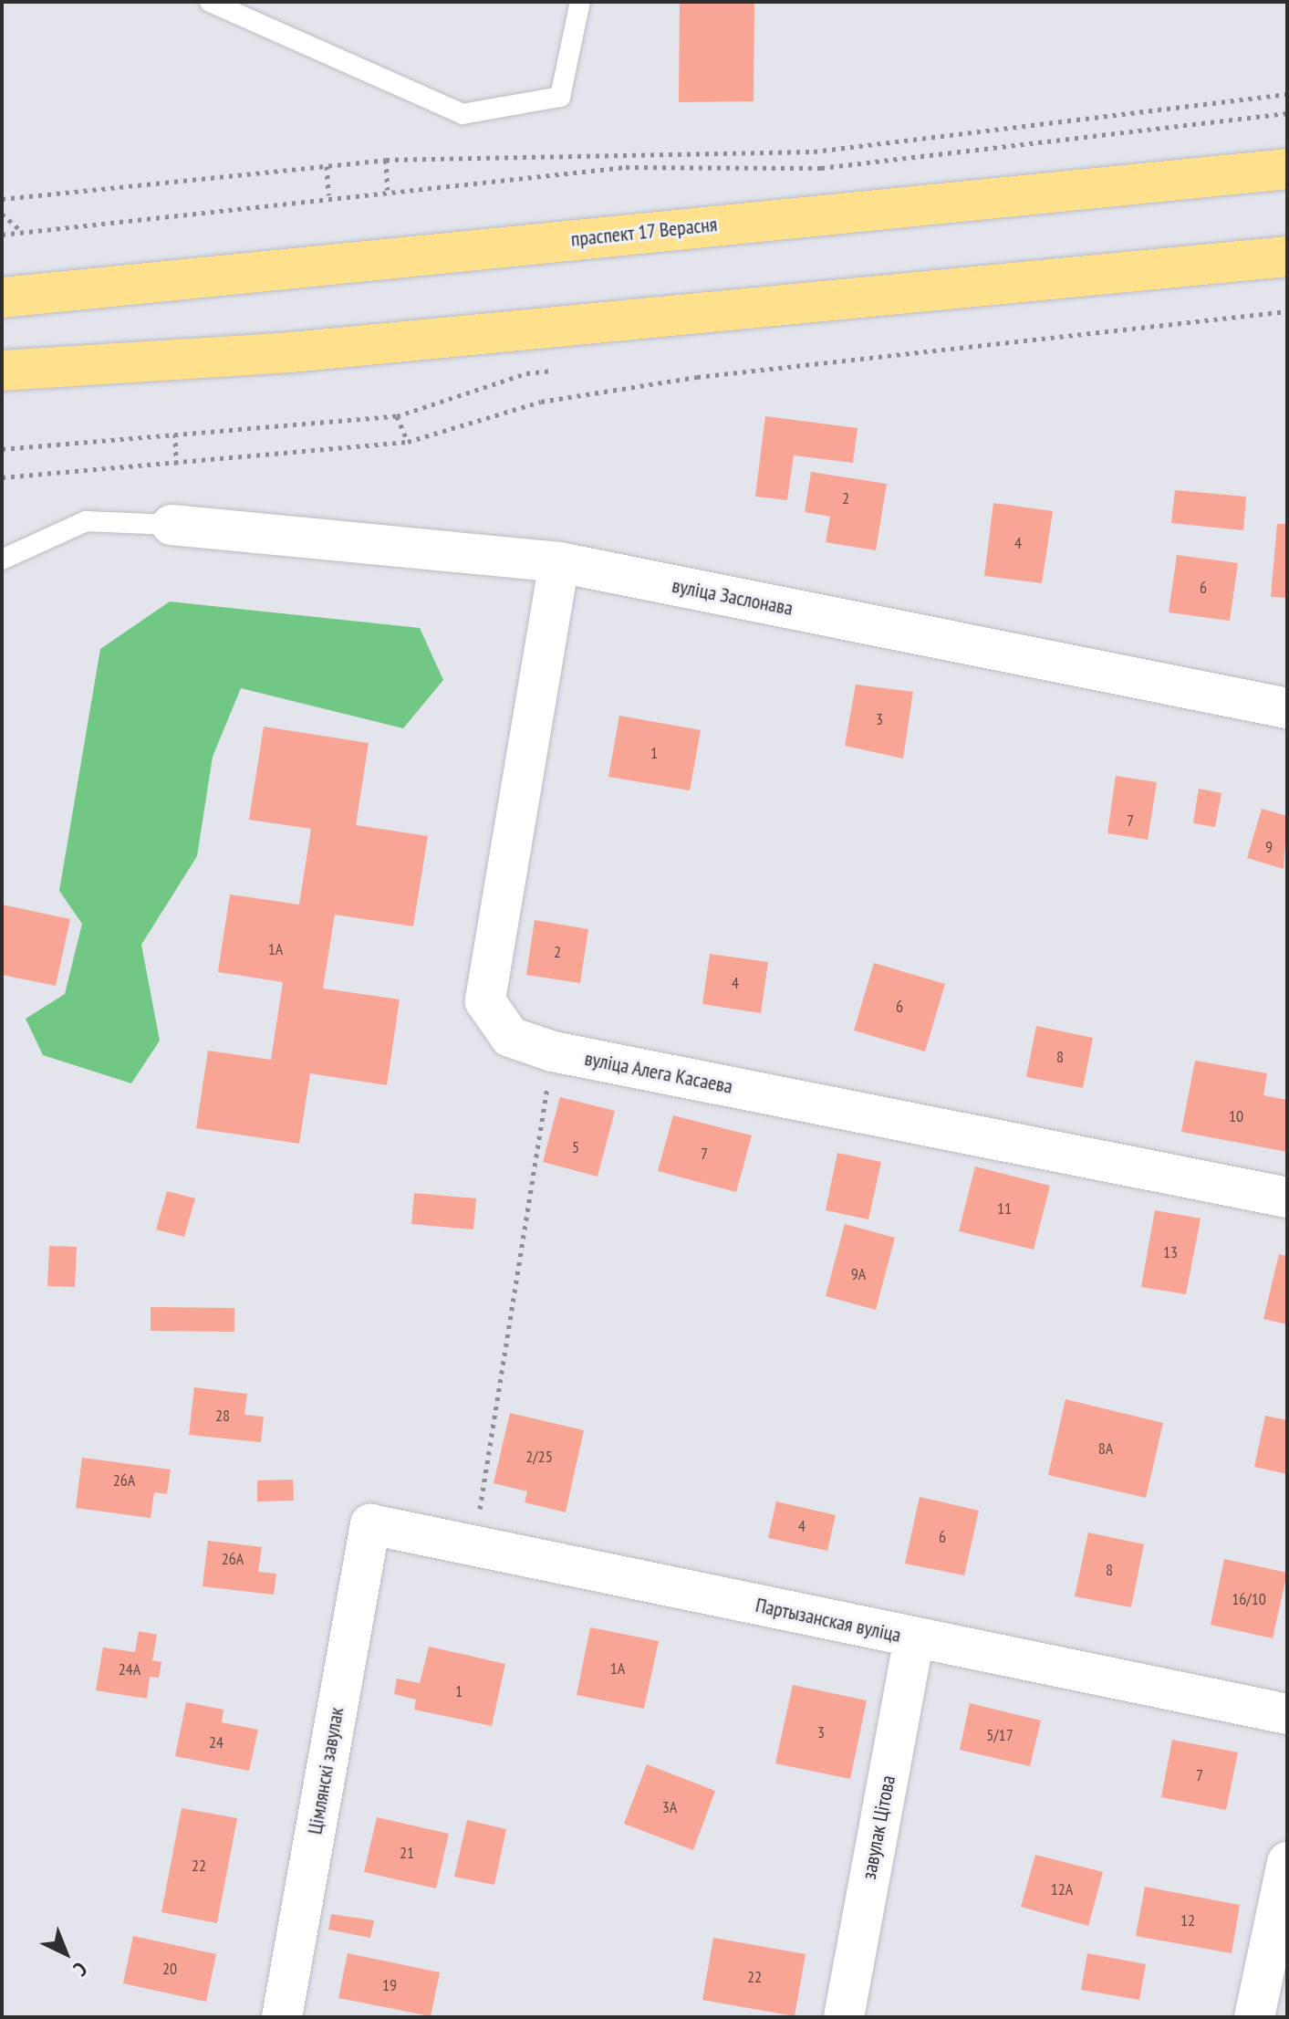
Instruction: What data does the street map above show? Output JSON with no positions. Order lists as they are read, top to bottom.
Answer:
{
  "streets": {
    "main road": ["праспект 17 Верасня"],
    "street": [
      "вуліца Заслонава",
      "вуліца Алега Касаева",
      "Партызанская вуліца",
      "Цімлянскі завулак",
      "завулак Цітова"
    ]
  },
  "crossings": [
    ["вуліца Заслонава", "вуліца Алега Касаева"],
    ["Партызанская вуліца", "Цімлянскі завулак"],
    ["Партызанская вуліца", "завулак Цітова"]
  ],
  "house_numbers": [
    "2",
    "4",
    "6",
    "3",
    "1",
    "7",
    "9",
    "1А",
    "2",
    "4",
    "6",
    "8",
    "10",
    "5",
    "7",
    "11",
    "13",
    "9А",
    "28",
    "8А",
    "2/25",
    "26А",
    "4",
    "6",
    "26А",
    "8",
    "16/10",
    "1А",
    "24А",
    "1",
    "3",
    "5/17",
    "24",
    "7",
    "3А",
    "21",
    "22",
    "12А",
    "12",
    "20",
    "22",
    "19"
  ],
  "north": "bottom right"
}
